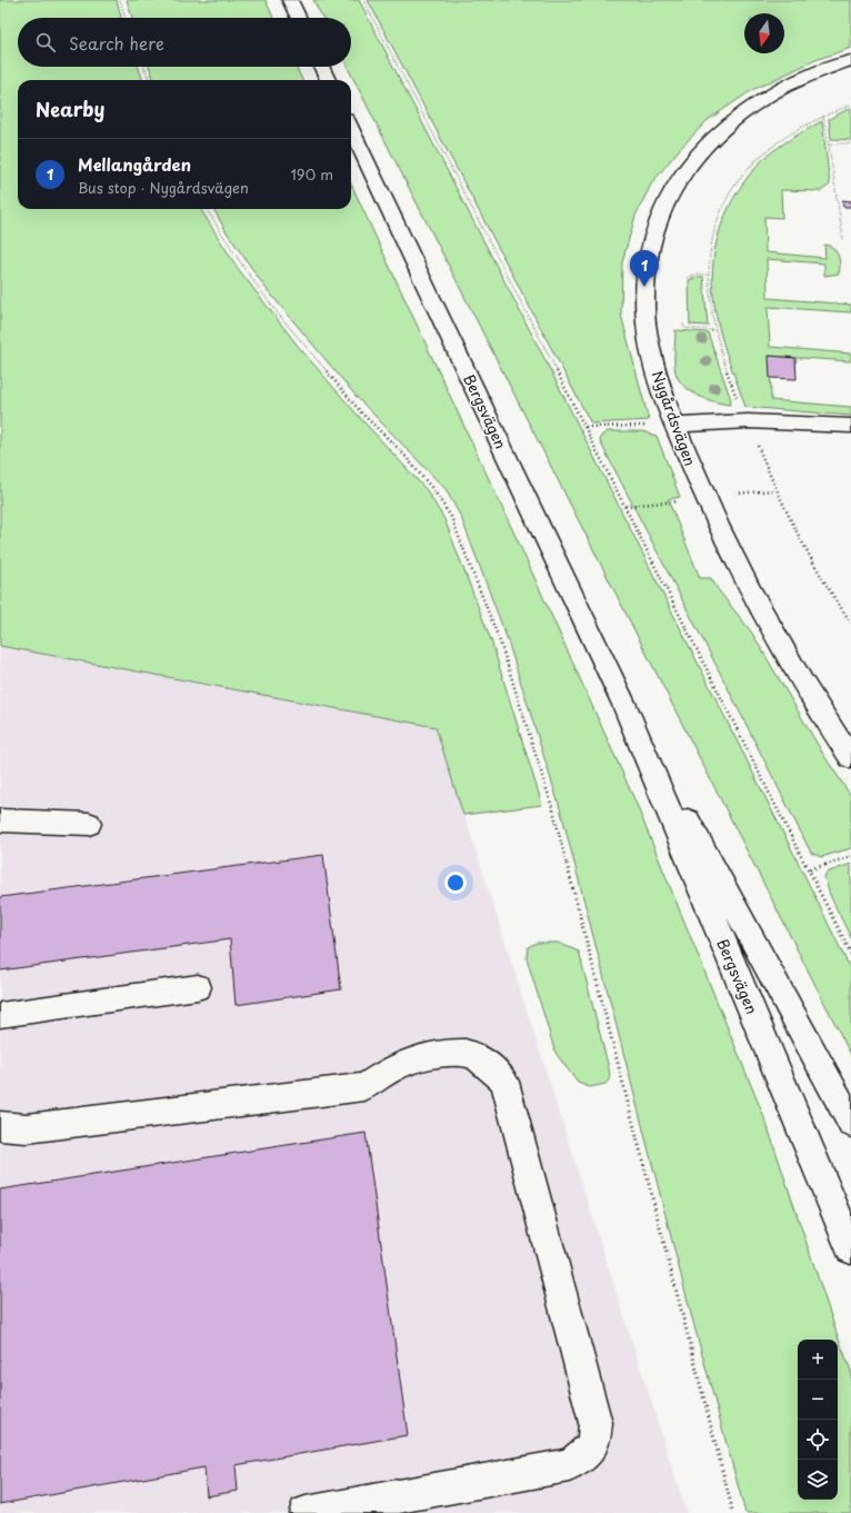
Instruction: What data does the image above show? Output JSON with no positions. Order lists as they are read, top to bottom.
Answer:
{
  "streets": {
    "main road": ["Bergsvägen", "Nygårdsvägen"]
  },
  "north": "bottom",
  "page": {
    "search": "Search here",
    "heading": "Nearby",
    "list": [
      {
        "mark": "1",
        "name": "Mellangården",
        "note": "Bus stop · Nygårdsvägen",
        "value": "190 m"
      }
    ],
    "pins": "1",
    "map_buttons": ["+", "−"]
  }
}
